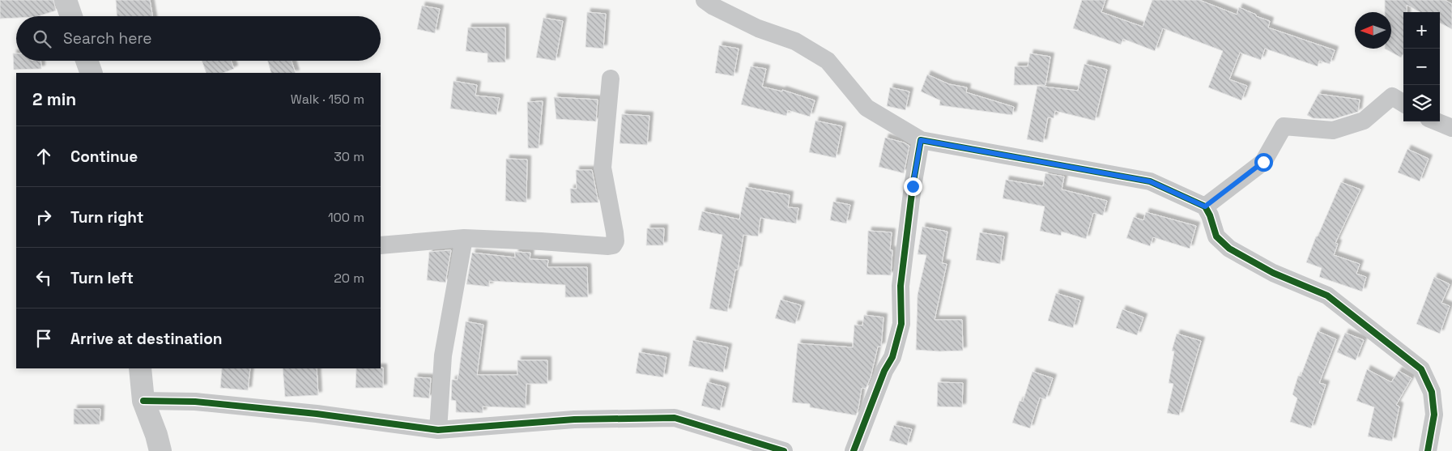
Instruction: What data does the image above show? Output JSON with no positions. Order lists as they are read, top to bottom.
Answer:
{
  "north": "left",
  "page": {
    "map_buttons": ["+", "−"],
    "search": "Search here",
    "heading": ["2 min", "Walk · 150 m"],
    "list": [
      ["Continue", "30 m"],
      ["Turn right", "100 m"],
      ["Turn left", "20 m"],
      "Arrive at destination"
    ]
  }
}
